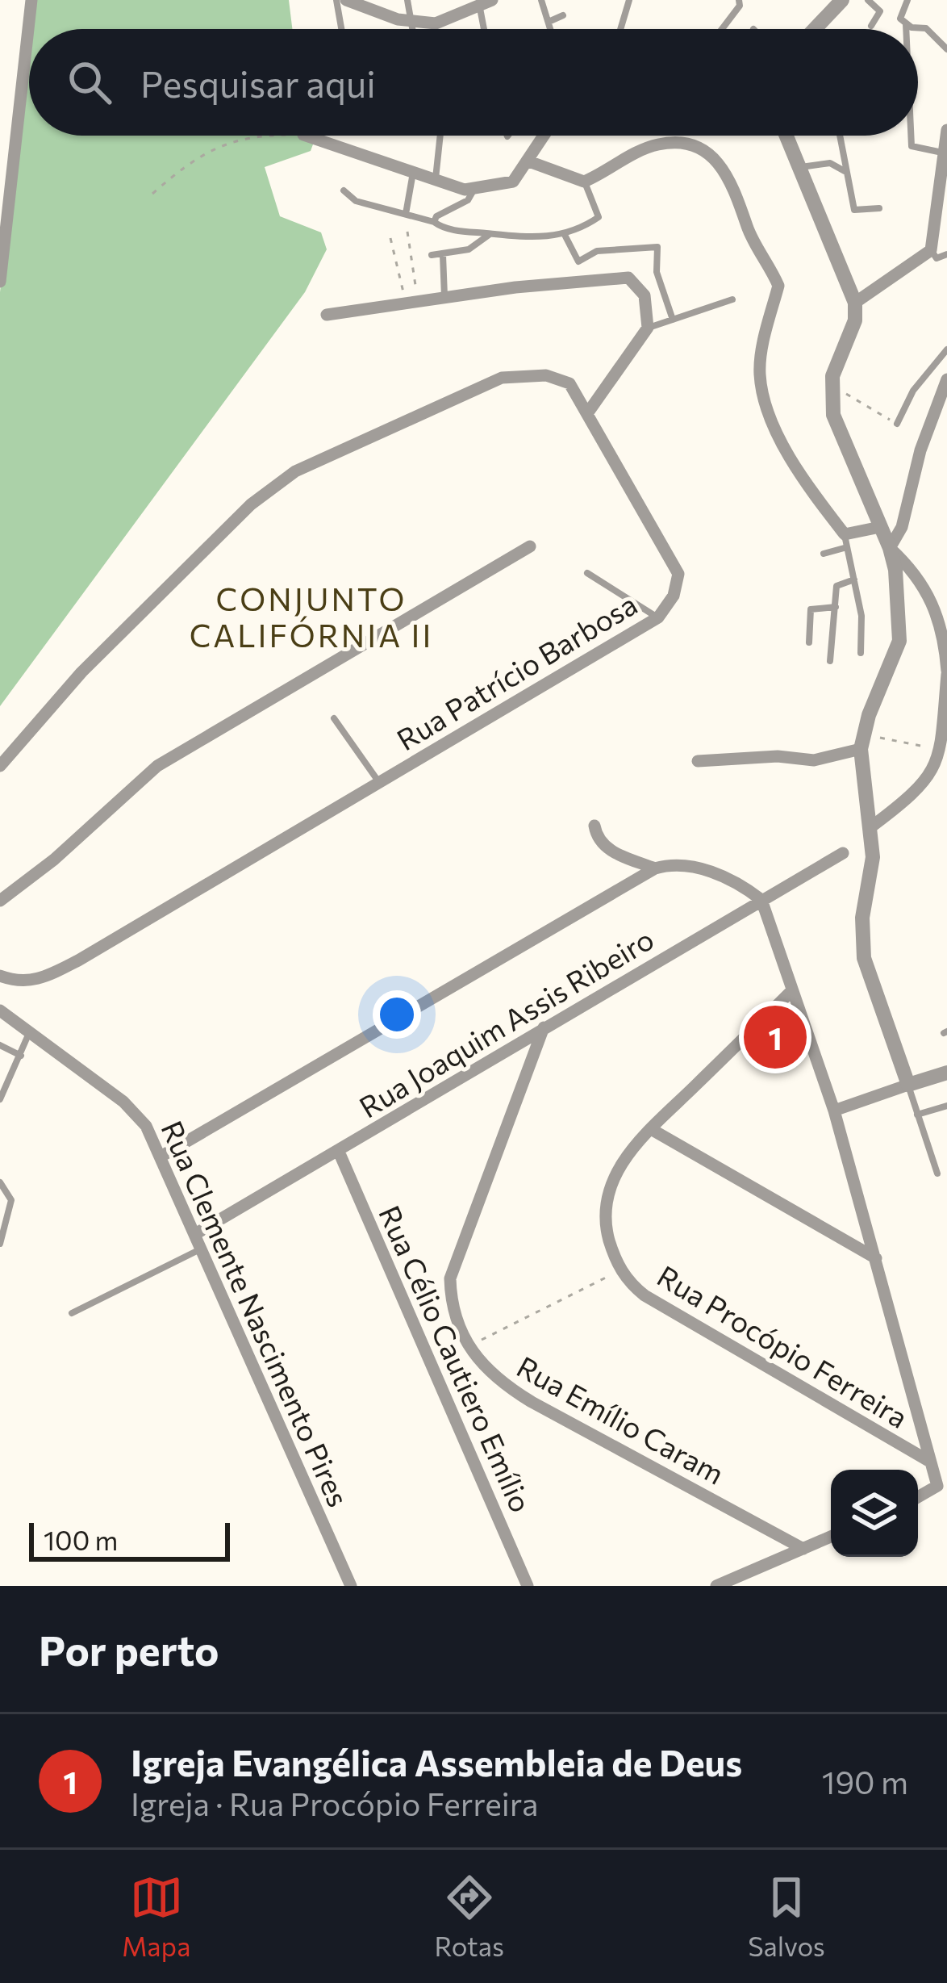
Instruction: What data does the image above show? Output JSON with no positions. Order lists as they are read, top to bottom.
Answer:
{
  "streets": {
    "street": [
      "Rua Patrício Barbosa",
      "Rua Joaquim Assis Ribeiro",
      "Rua Clemente Nascimento Pires",
      "Rua Procópio Ferreira",
      "Rua Célio Cautiero Emílio",
      "Rua Emílio Caram"
    ]
  },
  "crossings": [
    ["Rua Joaquim Assis Ribeiro", "Rua Clemente Nascimento Pires"],
    ["Rua Joaquim Assis Ribeiro", "Rua Célio Cautiero Emílio"],
    ["Rua Joaquim Assis Ribeiro", "Rua Emílio Caram"]
  ],
  "districts": ["CONJUNTO CALIFÓRNIA II"],
  "scale_bar": "100 m",
  "page": {
    "search": "Pesquisar aqui",
    "pins": "1",
    "scale": "100 m",
    "heading": "Por perto",
    "list": [
      {
        "mark": "1",
        "name": "Igreja Evangélica Assembleia de Deus",
        "note": "Igreja · Rua Procópio Ferreira",
        "value": "190 m"
      }
    ],
    "nav": ["Mapa", "Rotas", "Salvos"]
  }
}
